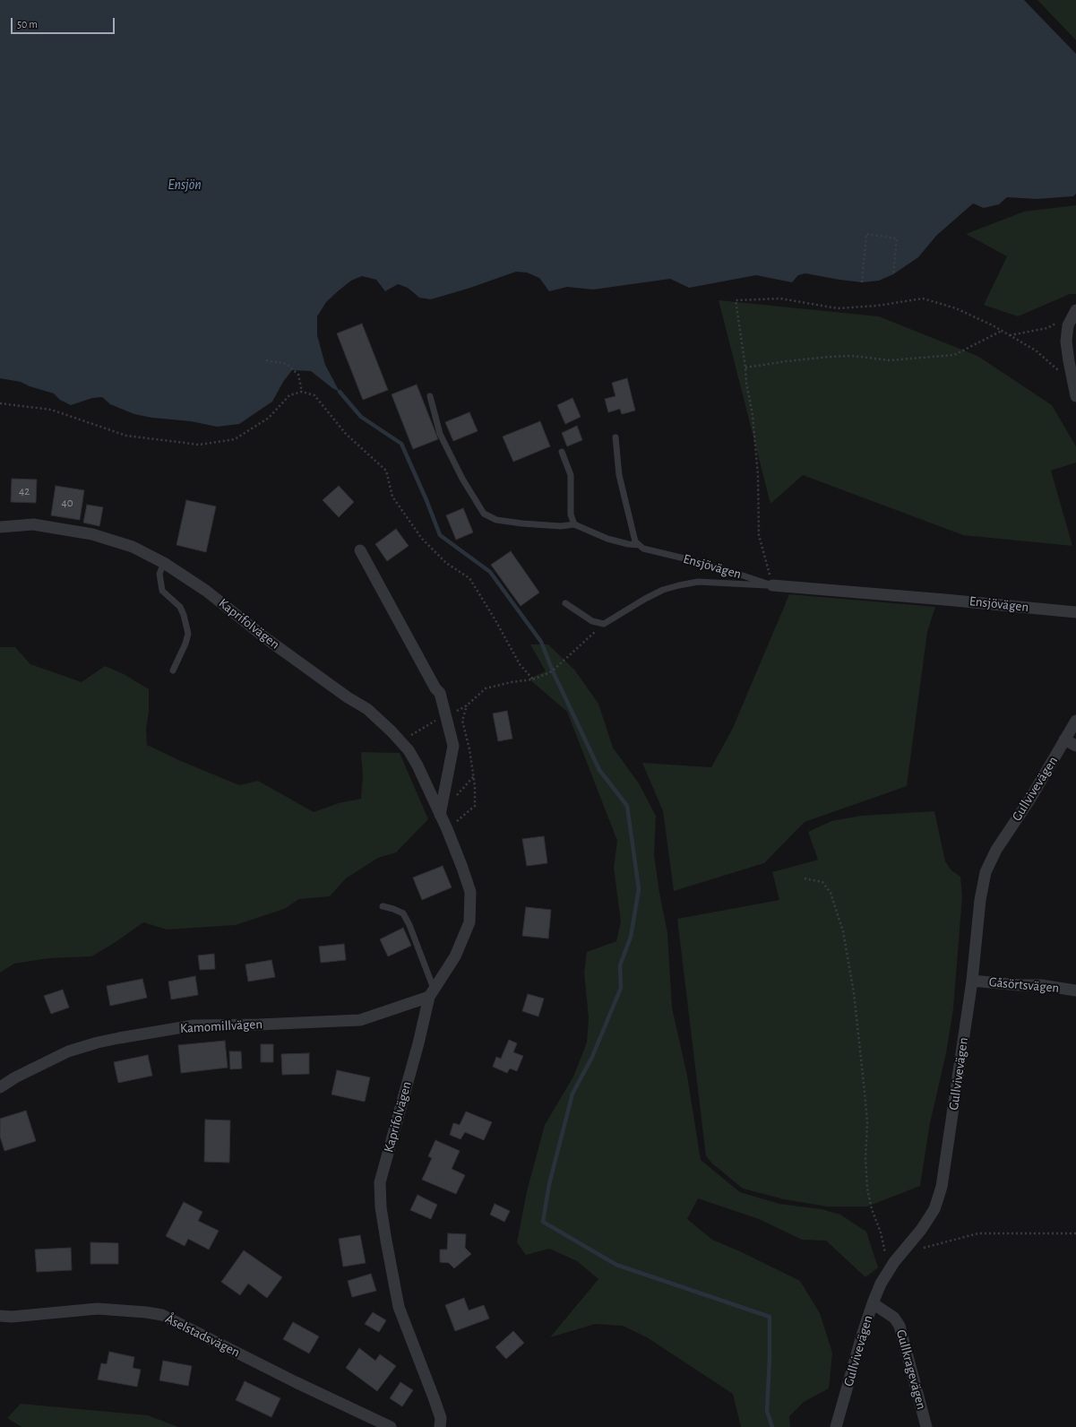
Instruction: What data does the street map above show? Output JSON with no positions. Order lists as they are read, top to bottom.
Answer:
{
  "streets": {
    "street": [
      "Ensjövägen",
      "Kaprifolvägen",
      "Gullvivevägen",
      "Gåsörtsvägen",
      "Kamomillvägen",
      "Åselstadsvägen",
      "Gullkragevägen"
    ]
  },
  "crossings": [
    ["Kaprifolvägen", "Kamomillvägen"],
    ["Gullvivevägen", "Gåsörtsvägen"],
    ["Gullvivevägen", "Gullkragevägen"]
  ],
  "water": ["Ensjön"],
  "house_numbers": ["42", "40"],
  "scale_bar": "50 m"
}
